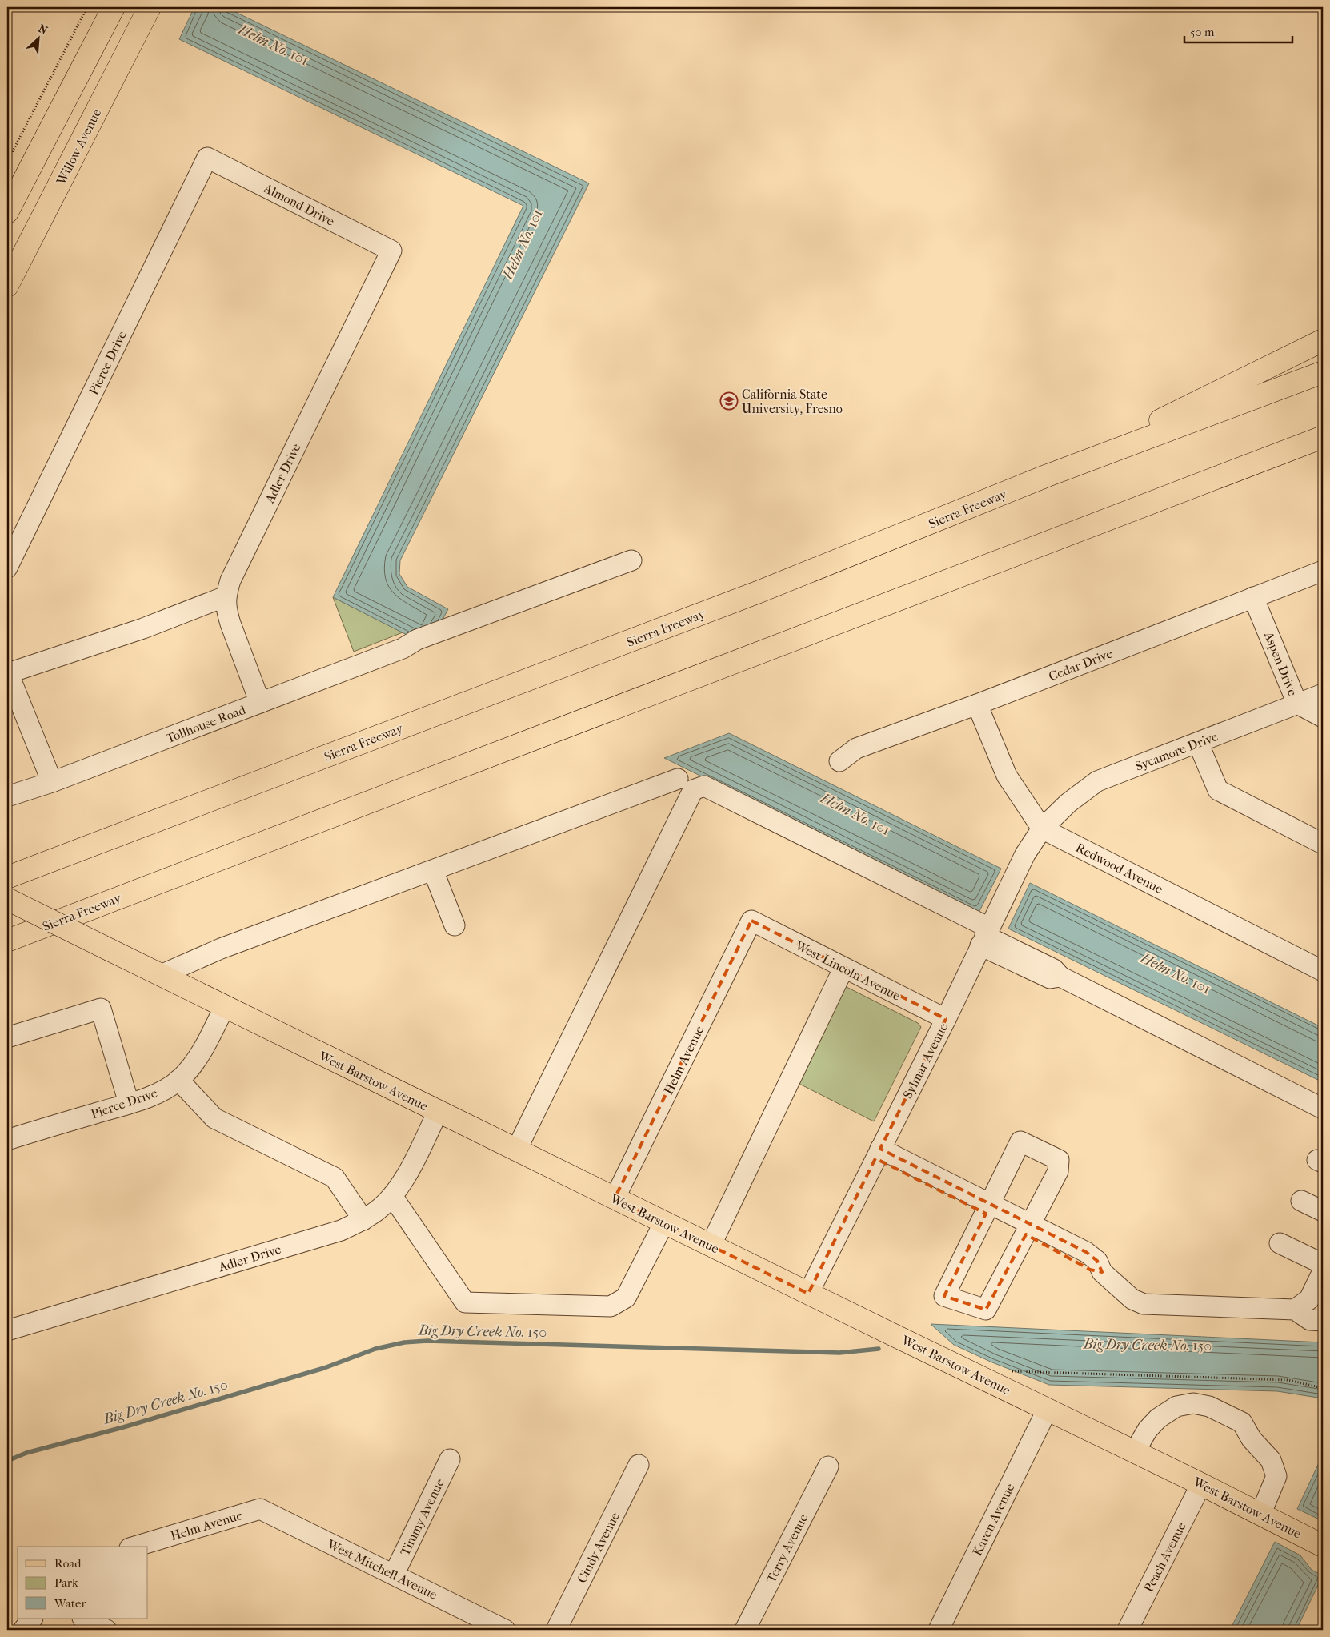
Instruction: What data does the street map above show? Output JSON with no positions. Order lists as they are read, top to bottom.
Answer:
{
  "streets": {
    "main road": ["Willow Avenue", "Sierra Freeway", "West Barstow Avenue"],
    "street": [
      "Almond Drive",
      "Pierce Drive",
      "Adler Drive",
      "Aspen Drive",
      "Cedar Drive",
      "Tollhouse Road",
      "Sycamore Drive",
      "Redwood Avenue",
      "West Lincoln Avenue",
      "Helm Avenue",
      "Sylmar Avenue",
      "Timmy Avenue",
      "Karen Avenue",
      "Cindy Avenue",
      "Terry Avenue",
      "Peach Avenue",
      "West Mitchell Avenue"
    ]
  },
  "crossings": [
    ["Almond Drive", "Pierce Drive"],
    ["Almond Drive", "Adler Drive"],
    ["Pierce Drive", "West Barstow Avenue"],
    ["Adler Drive", "Tollhouse Road"],
    ["Adler Drive", "West Barstow Avenue"],
    ["Aspen Drive", "Cedar Drive"],
    ["Aspen Drive", "Sycamore Drive"],
    ["Cedar Drive", "Redwood Avenue"],
    ["Sycamore Drive", "Redwood Avenue"],
    ["Sycamore Drive", "Sylmar Avenue"],
    ["Redwood Avenue", "Sylmar Avenue"],
    ["West Lincoln Avenue", "Helm Avenue"],
    ["West Lincoln Avenue", "Sylmar Avenue"],
    ["Helm Avenue", "West Barstow Avenue"],
    ["Helm Avenue", "West Mitchell Avenue"],
    ["Sylmar Avenue", "West Barstow Avenue"],
    ["West Barstow Avenue", "Karen Avenue"],
    ["West Barstow Avenue", "Peach Avenue"],
    ["Timmy Avenue", "West Mitchell Avenue"]
  ],
  "water": ["Helm No. 101", "Big Dry Creek No. 150"],
  "places": {
    "school or university": ["California State University, Fresno"]
  },
  "legend": ["Road", "Park", "Water"],
  "scale_bar": "50 m",
  "north": "top right"
}
